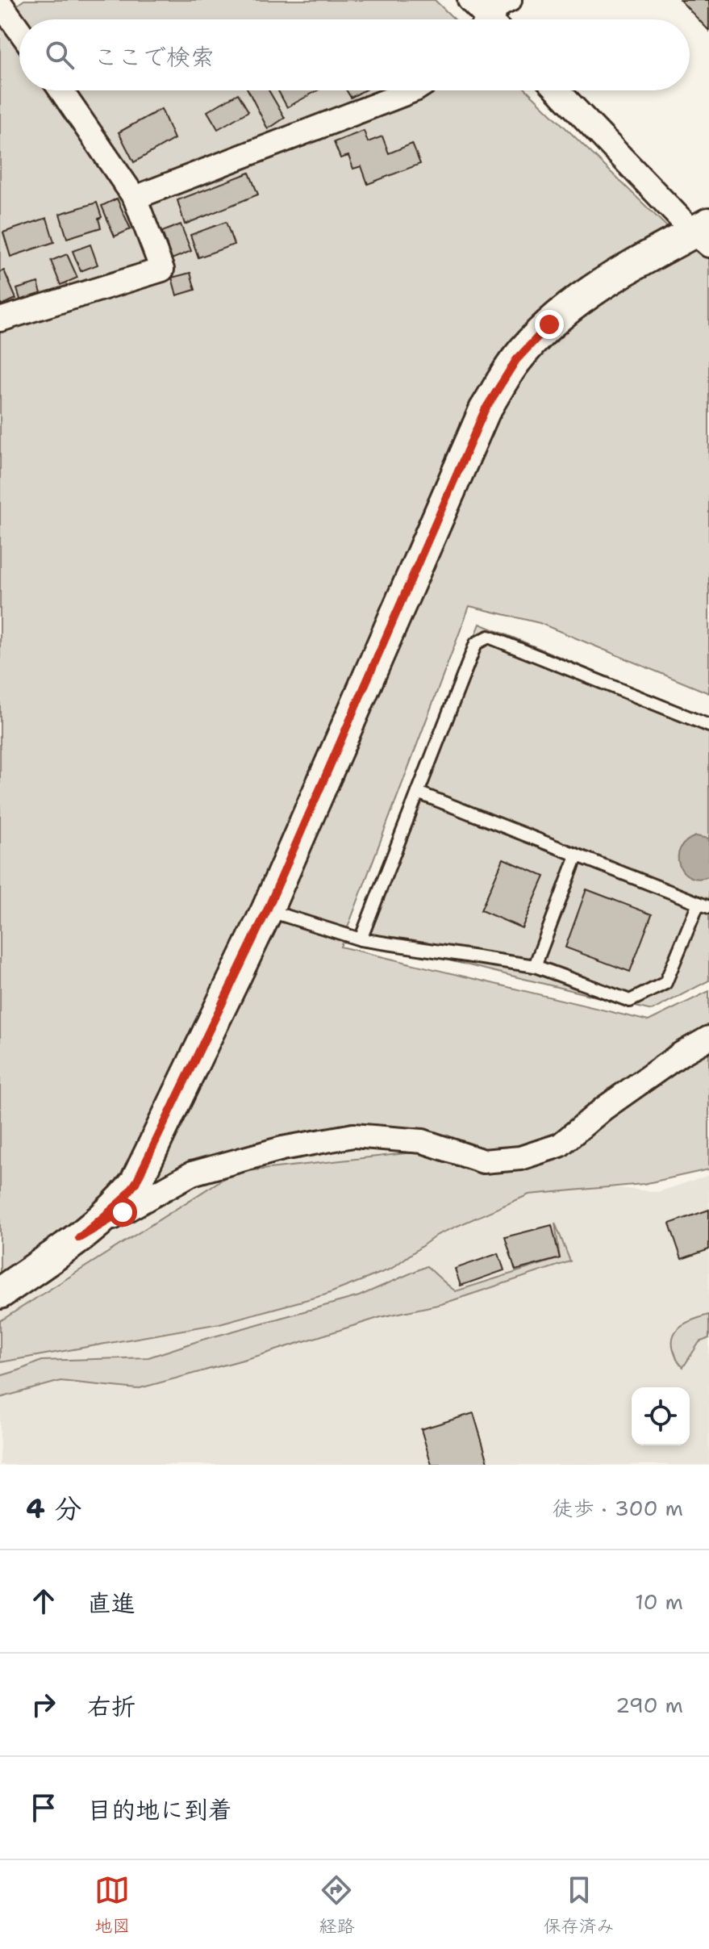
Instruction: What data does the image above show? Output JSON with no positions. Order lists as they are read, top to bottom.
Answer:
{
  "page": {
    "search": "ここで検索",
    "heading": ["4 分", "徒歩 · 300 m"],
    "list": [
      ["直進", "10 m"],
      ["右折", "290 m"],
      "目的地に到着"
    ],
    "nav": ["地図", "経路", "保存済み"]
  }
}
